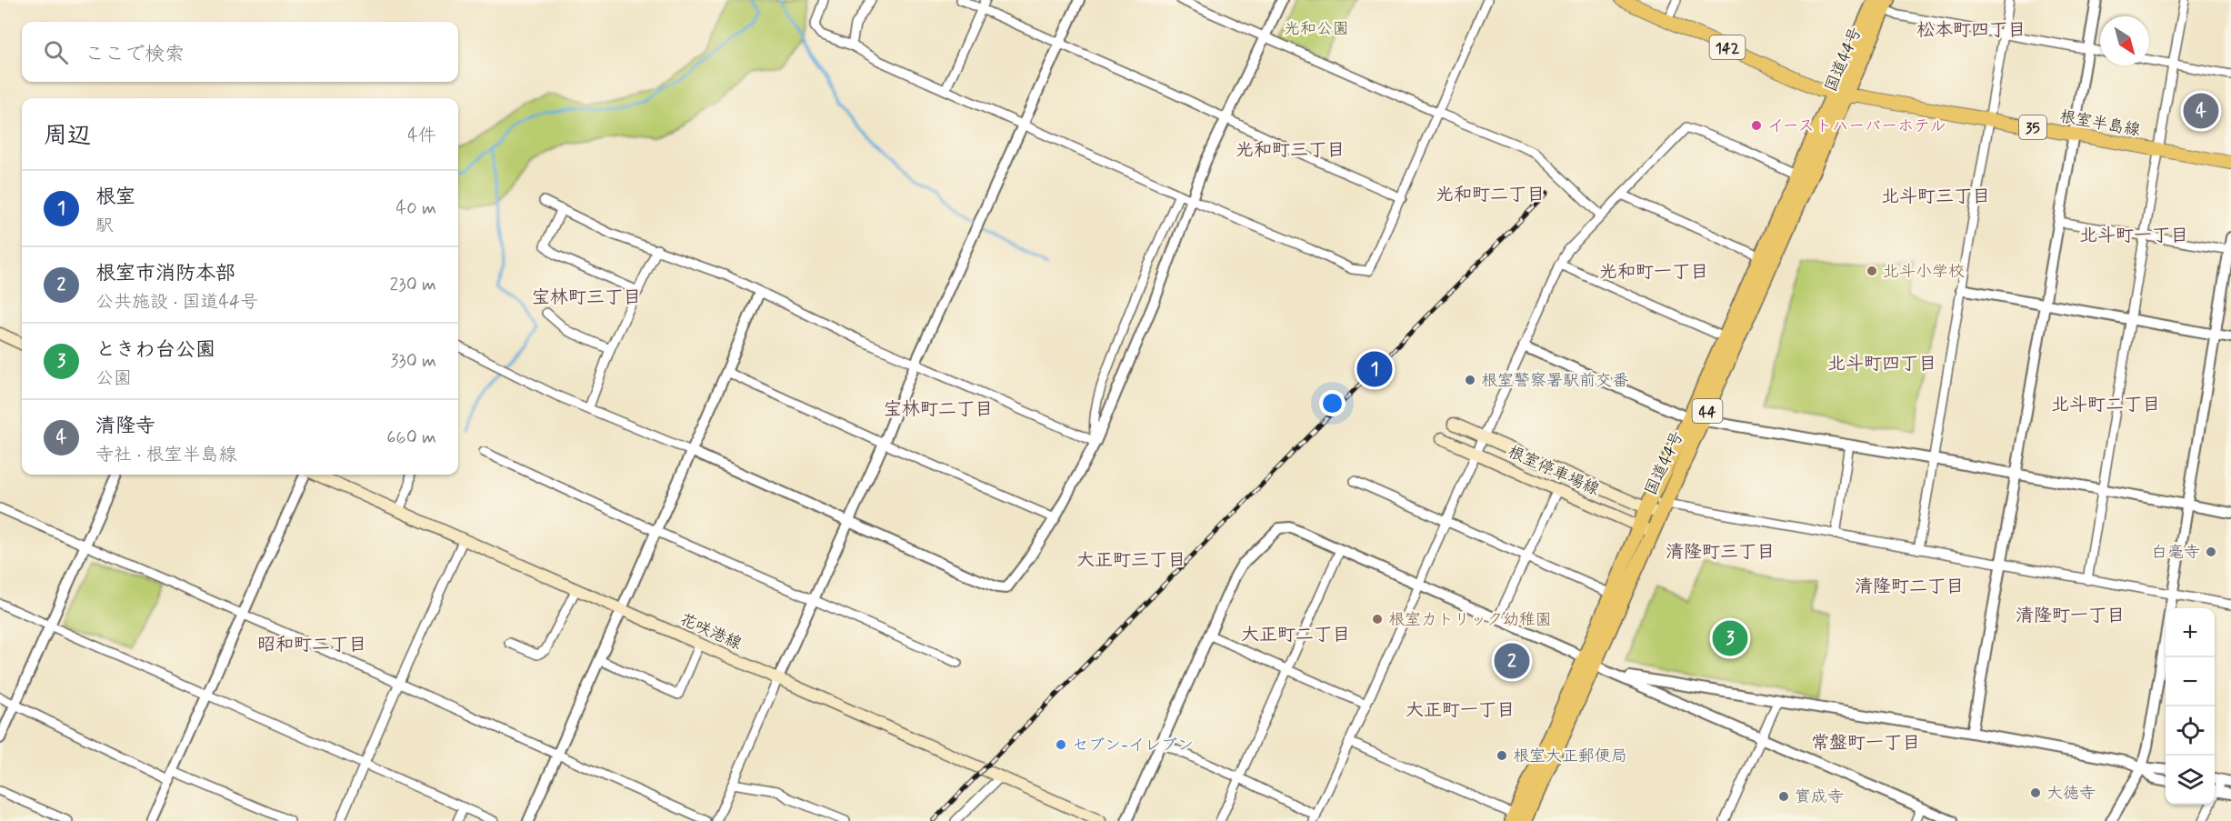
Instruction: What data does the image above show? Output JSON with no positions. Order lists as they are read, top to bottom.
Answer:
{
  "streets": {
    "highway": ["国道44号", "44"],
    "main road": [
      "142",
      "根室半島線",
      "35",
      "根室停車場線",
      "花咲港線"
    ]
  },
  "crossings": [
    ["142", "国道44号"],
    ["142", "根室半島線"],
    ["国道44号", "根室半島線"],
    ["国道44号", "根室停車場線"]
  ],
  "districts": [
    "松本町四丁目",
    "光和町三丁目",
    "光和町二丁目",
    "北斗町三丁目",
    "北斗町一丁目",
    "光和町一丁目",
    "宝林町三丁目",
    "北斗町四丁目",
    "北斗町二丁目",
    "宝林町二丁目",
    "清隆町三丁目",
    "大正町三丁目",
    "清隆町二丁目",
    "清隆町一丁目",
    "大正町二丁目",
    "昭和町二丁目",
    "大正町一丁目",
    "常盤町一丁目"
  ],
  "parks": ["光和公園"],
  "places": [
    "イーストハーバーホテル",
    "北斗小学校",
    "根室警察署駅前交番",
    "白毫寺",
    "根室カトリック幼稚園",
    "セブン-イレブン",
    "根室大正郵便局",
    "大徳寺",
    "實成寺"
  ],
  "north": "bottom right",
  "page": {
    "search": "ここで検索",
    "pins": [
      "4",
      "1",
      "3",
      "2"
    ],
    "heading": ["周辺", "4件"],
    "list": [
      {
        "mark": "1",
        "name": "根室",
        "note": "駅",
        "value": "40 m"
      },
      {
        "mark": "2",
        "name": "根室市消防本部",
        "note": "公共施設 · 国道44号",
        "value": "230 m"
      },
      {
        "mark": "3",
        "name": "ときわ台公園",
        "note": "公園",
        "value": "330 m"
      },
      {
        "mark": "4",
        "name": "清隆寺",
        "note": "寺社 · 根室半島線",
        "value": "660 m"
      }
    ],
    "map_buttons": ["+", "−"]
  }
}
